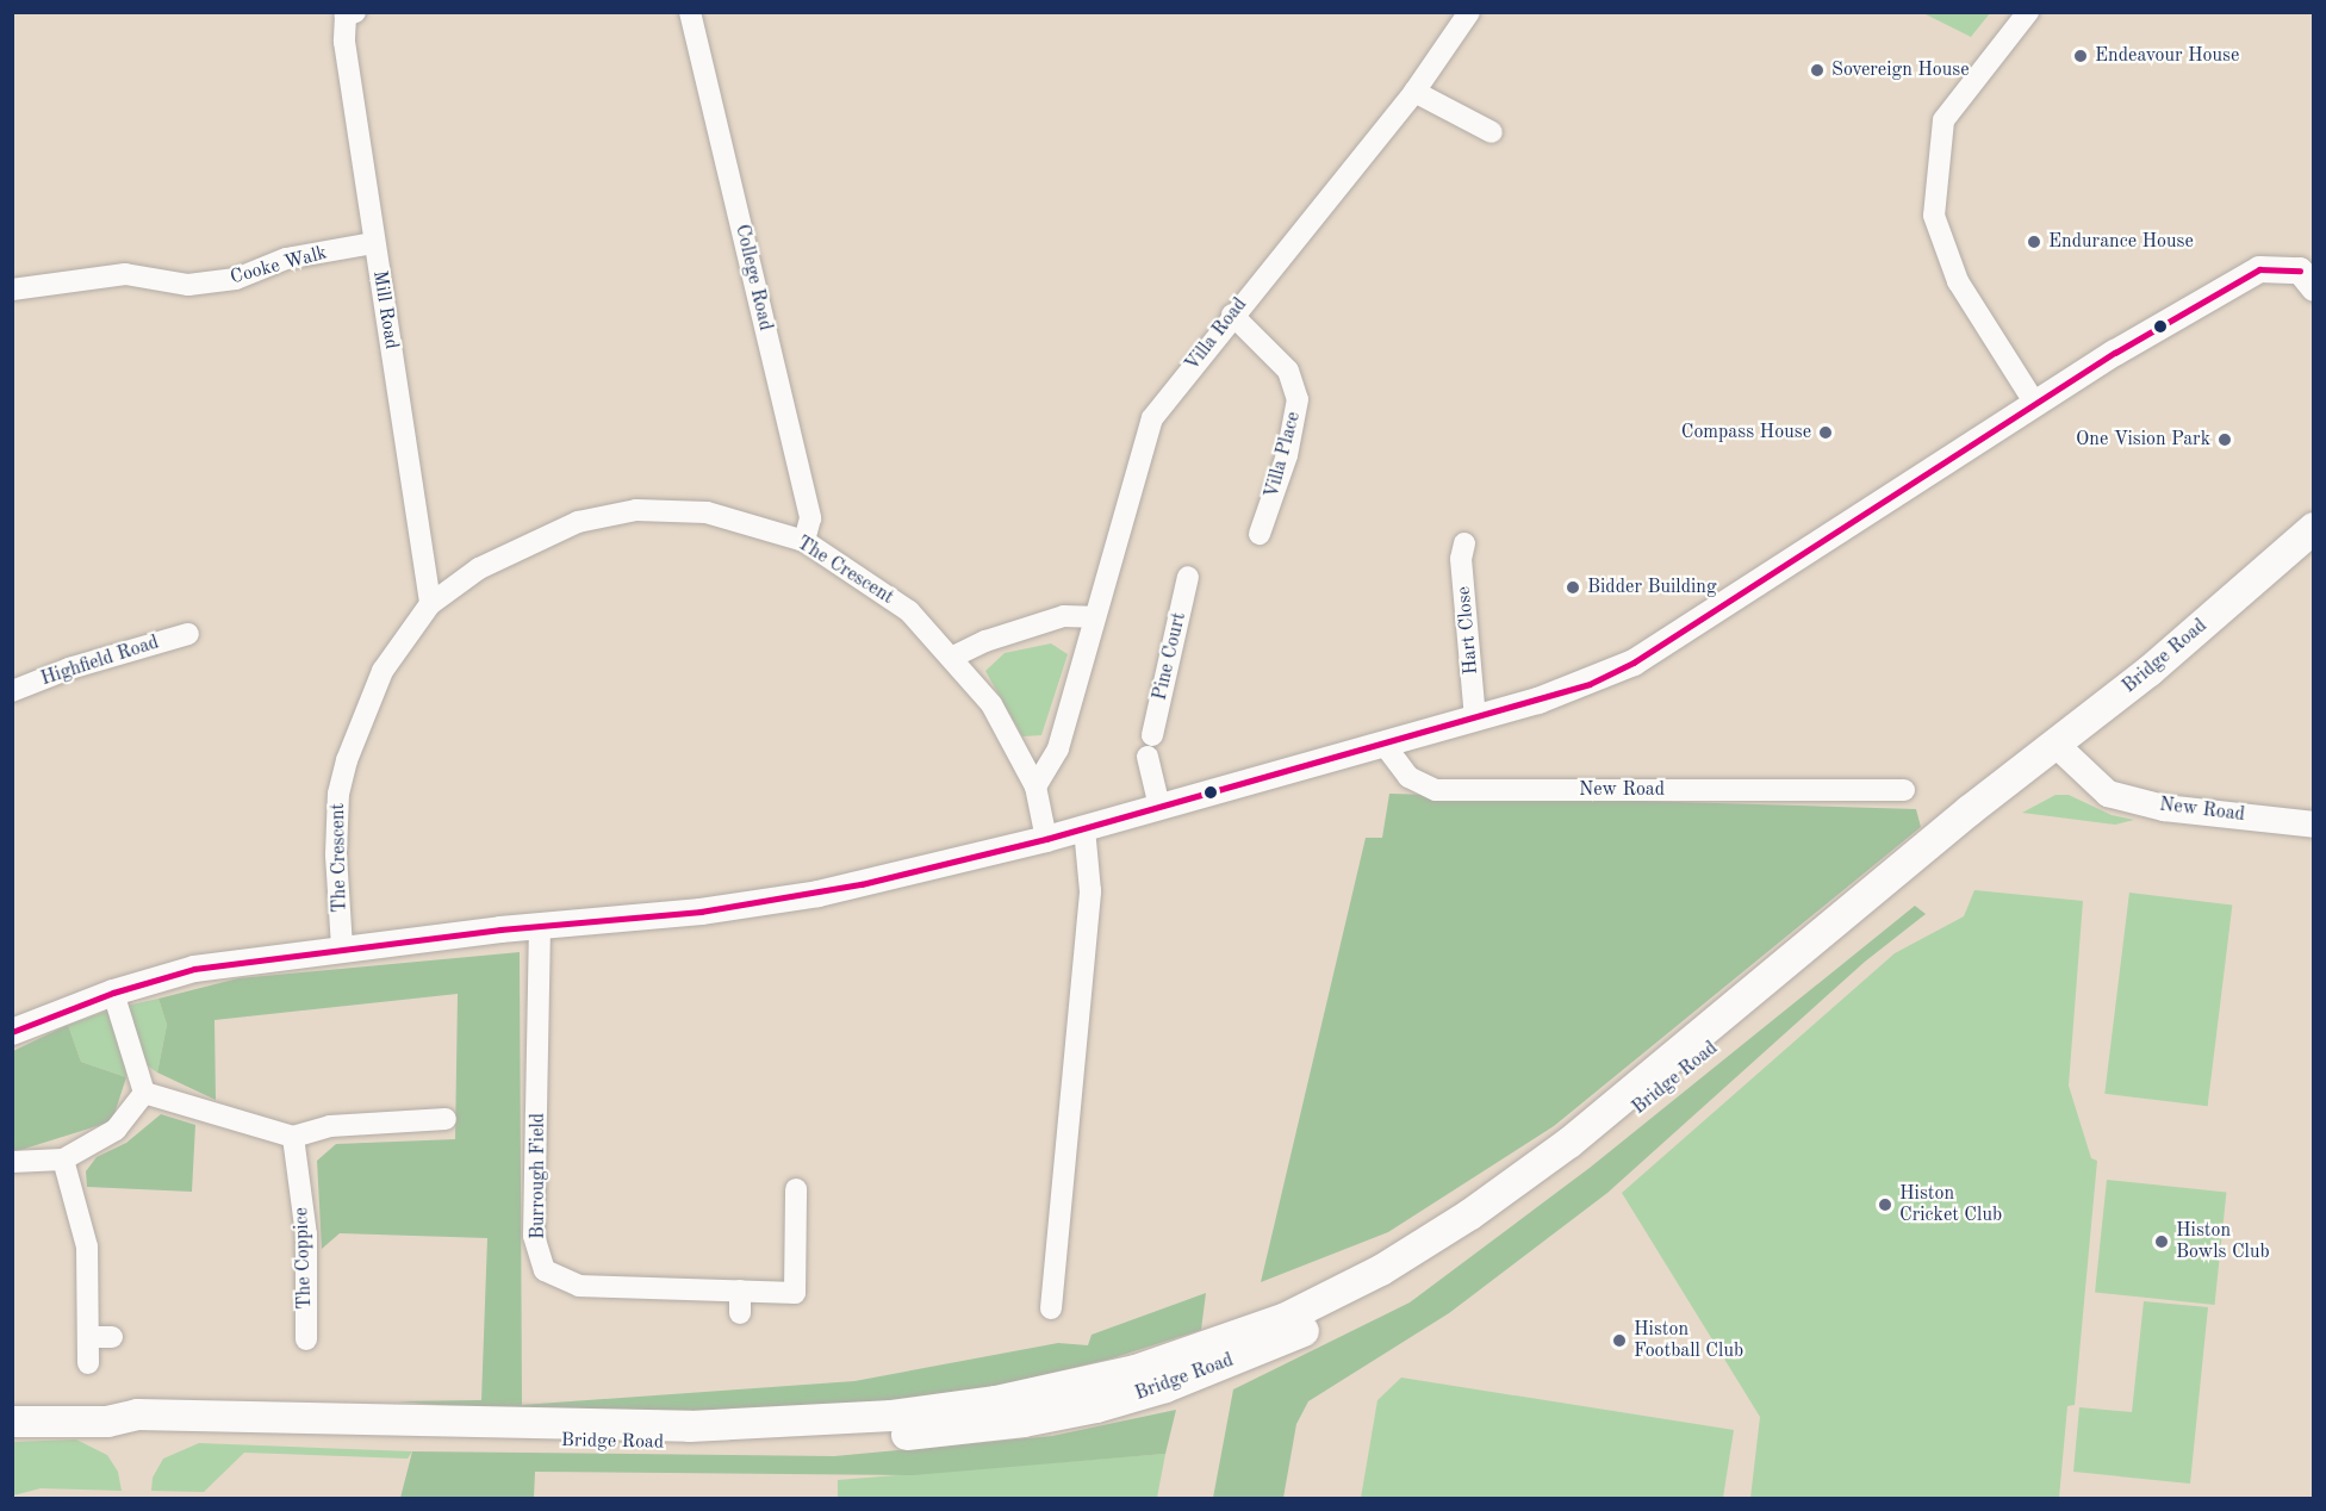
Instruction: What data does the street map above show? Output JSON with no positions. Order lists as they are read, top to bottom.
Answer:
{
  "streets": {
    "main road": ["Bridge Road"],
    "street": [
      "Cooke Walk",
      "College Road",
      "Mill Road",
      "Villa Road",
      "Villa Place",
      "The Crescent",
      "Hart Close",
      "Pine Court",
      "Highfield Road",
      "New Road",
      "Burrough Field",
      "The Coppice"
    ]
  },
  "crossings": [
    ["Cooke Walk", "Mill Road"],
    ["College Road", "The Crescent"],
    ["Mill Road", "The Crescent"],
    ["Villa Road", "Villa Place"],
    ["Villa Road", "The Crescent"],
    ["Bridge Road", "New Road"]
  ],
  "places": [
    "Endeavour House",
    "Sovereign House",
    "Endurance House",
    "Compass House",
    "One Vision Park",
    "Bidder Building",
    "Histon Cricket Club",
    "Histon Bowls Club",
    "Histon Football Club"
  ]
}
